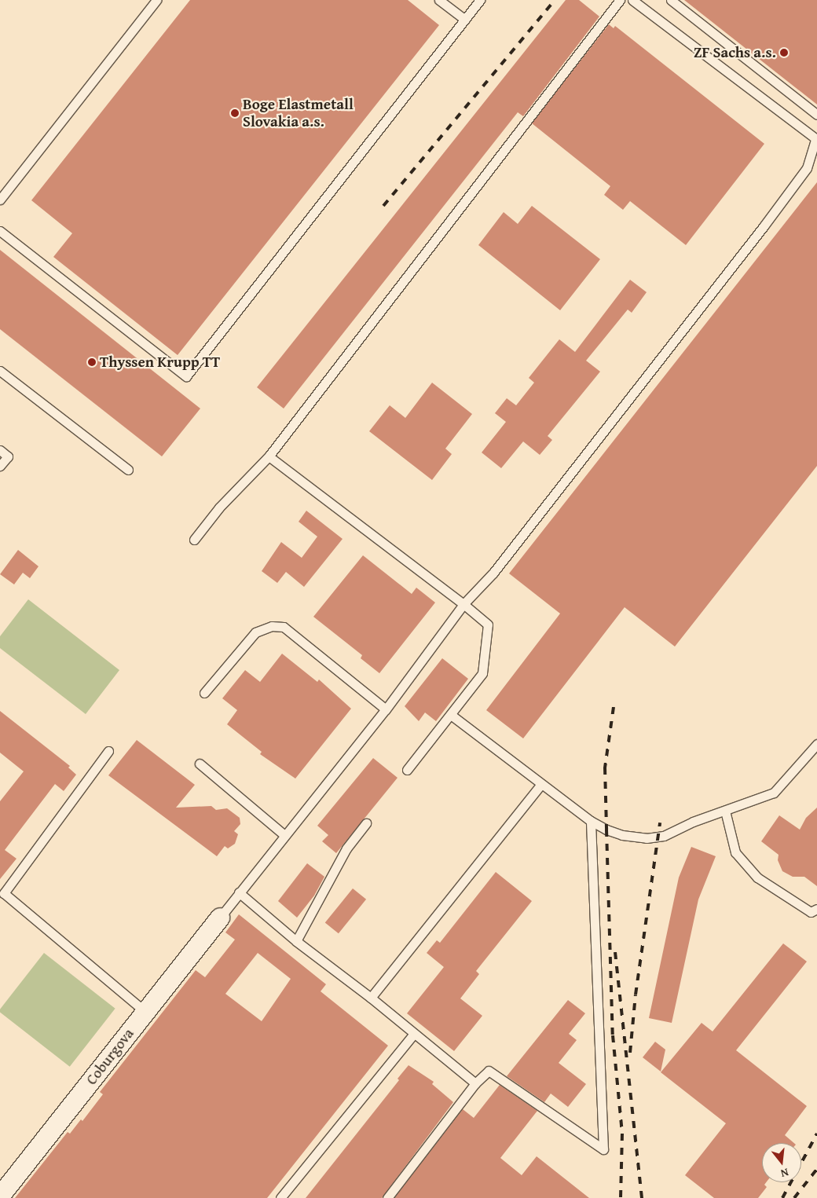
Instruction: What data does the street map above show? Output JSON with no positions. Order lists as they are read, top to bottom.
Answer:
{
  "streets": {
    "street": ["Coburgova"]
  },
  "places": ["ZF Sachs a.s.", "Boge Elastmetall Slovakia a.s.", "Thyssen Krupp TT"],
  "north": "bottom"
}
